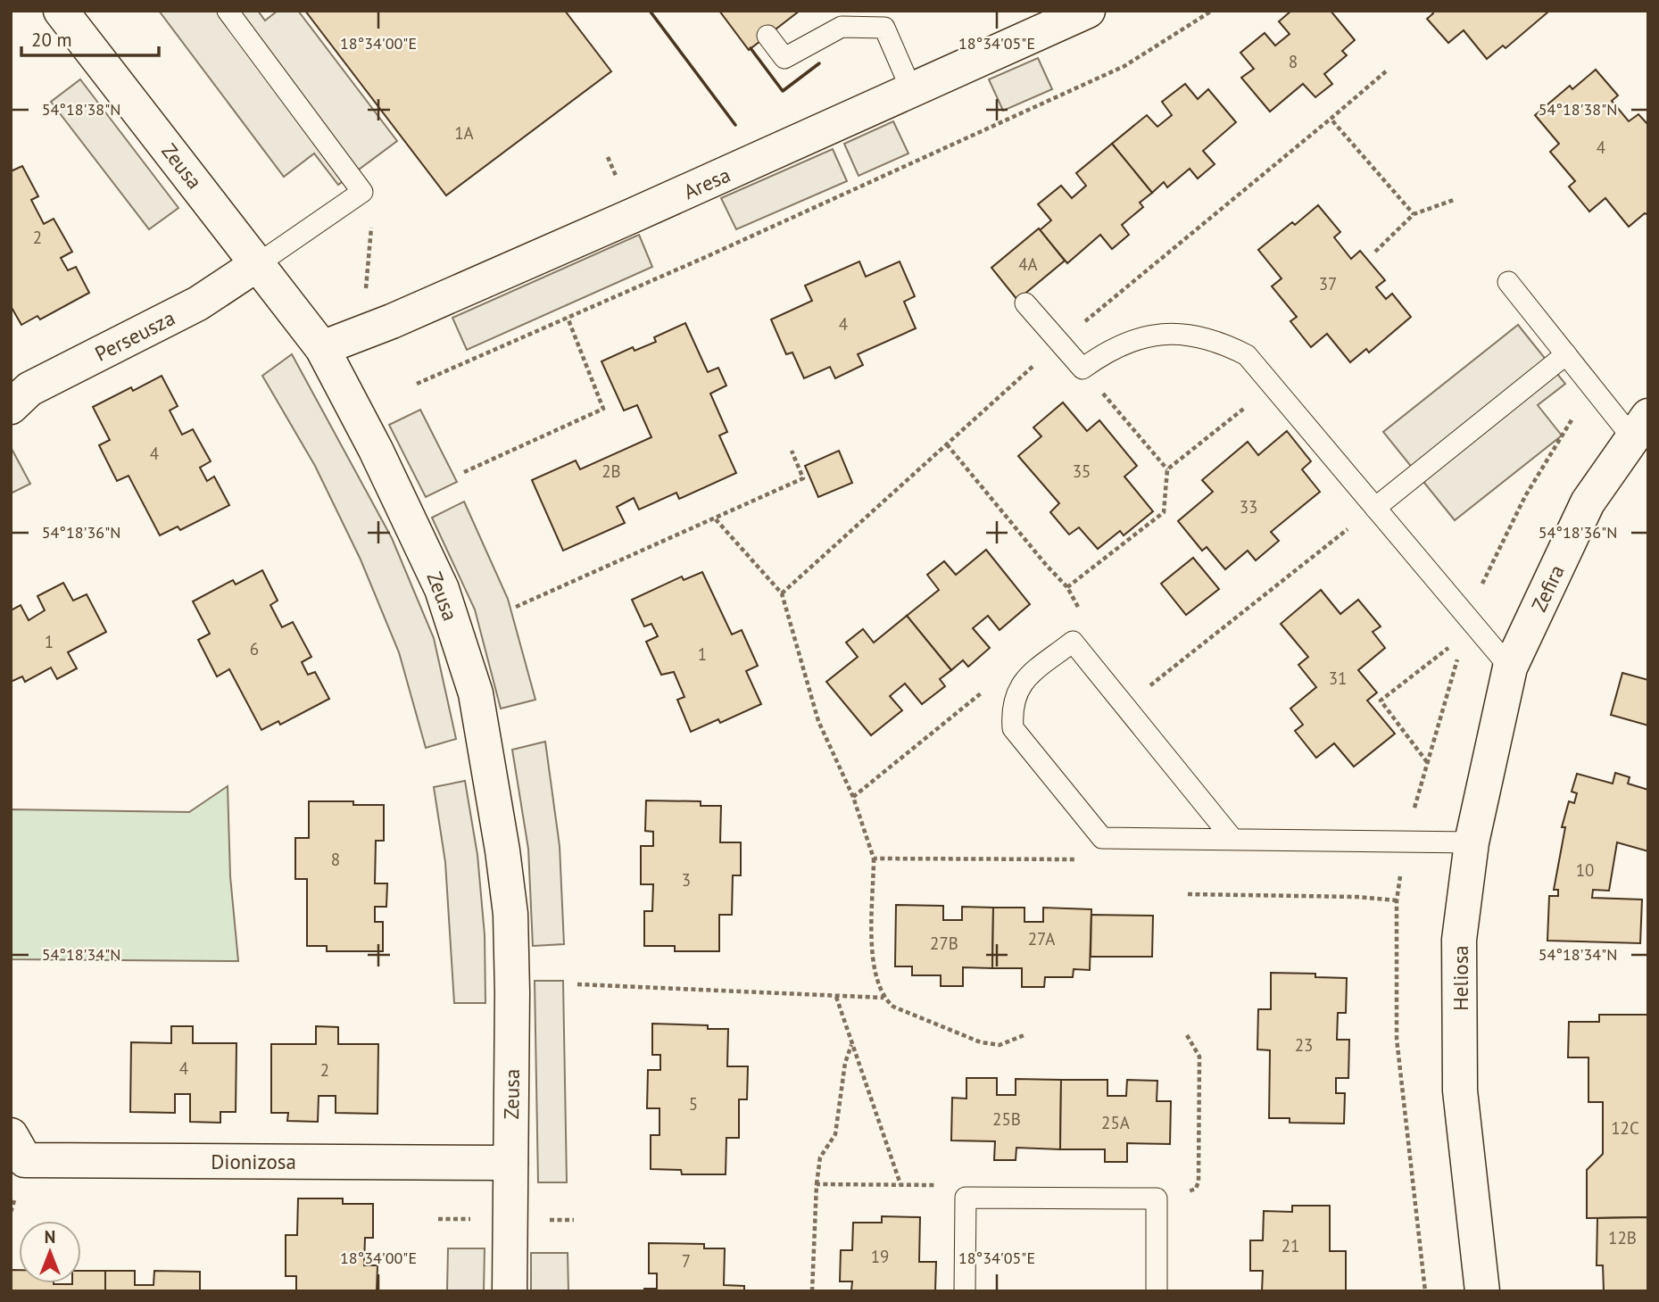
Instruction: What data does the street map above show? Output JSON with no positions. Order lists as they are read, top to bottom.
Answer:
{
  "streets": {
    "street": [
      "Zeusa",
      "Aresa",
      "Perseusza",
      "Zefira",
      "Heliosa",
      "Dionizosa"
    ]
  },
  "crossings": [
    ["Zeusa", "Aresa"],
    ["Zeusa", "Perseusza"],
    ["Zeusa", "Dionizosa"],
    ["Zefira", "Heliosa"]
  ],
  "house_numbers": [
    "8",
    "1A",
    "4",
    "2",
    "4A",
    "37",
    "4",
    "4",
    "2B",
    "35",
    "33",
    "1",
    "6",
    "1",
    "31",
    "8",
    "10",
    "3",
    "27A",
    "27B",
    "23",
    "4",
    "2",
    "5",
    "25B",
    "25A",
    "12C",
    "12B",
    "21",
    "19",
    "7"
  ],
  "scale_bar": "20 m",
  "north": "top",
  "coordinates": [
    "18°34'00\"E",
    "18°34'05\"E",
    "54°18'38\"N",
    "54°18'36\"N",
    "54°18'34\"N"
  ]
}
